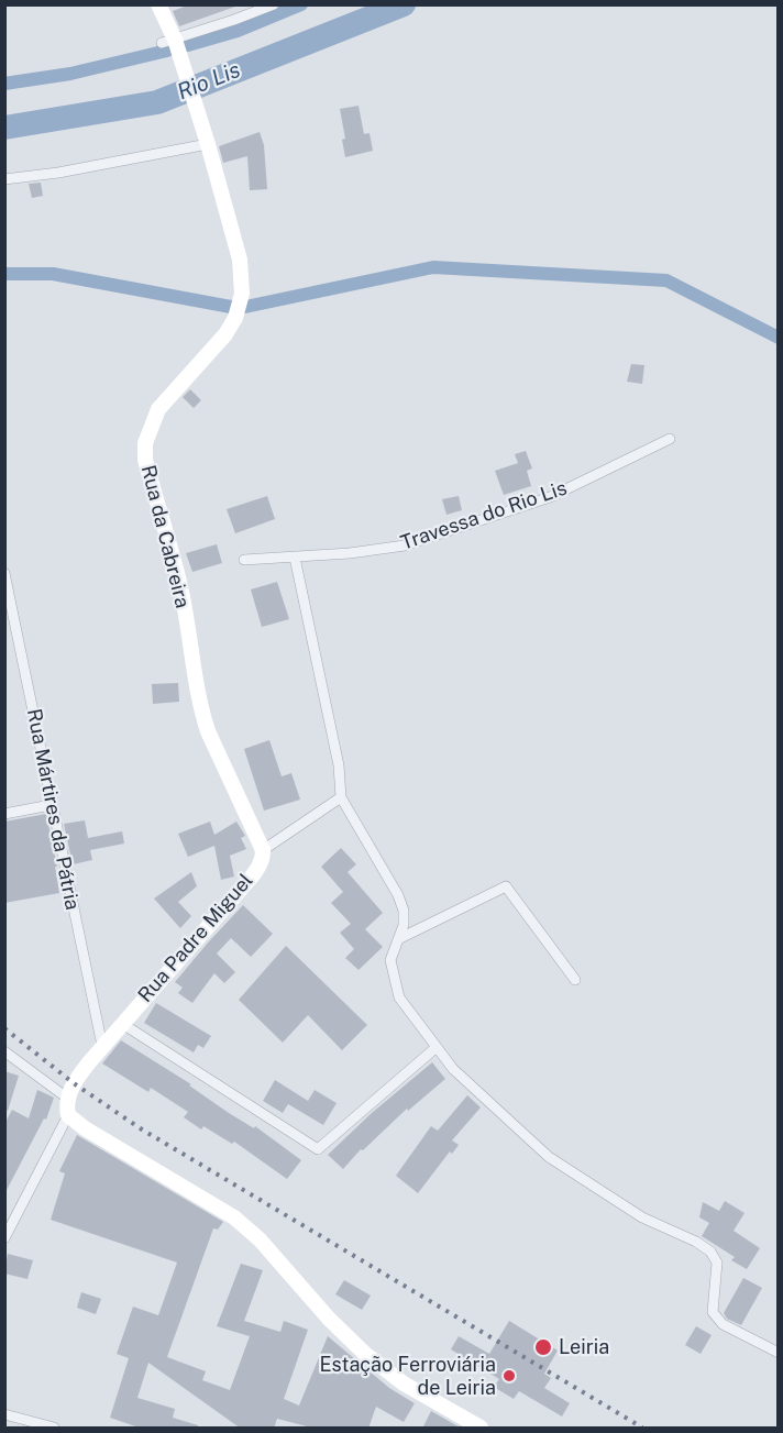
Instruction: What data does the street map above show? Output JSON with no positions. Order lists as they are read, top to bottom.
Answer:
{
  "streets": {
    "main road": ["Rua da Cabreira", "Rua Padre Miguel"],
    "street": ["Travessa do Rio Lis", "Rua Mártires da Pátria"]
  },
  "crossings": [
    ["Rua da Cabreira", "Rua Padre Miguel"],
    ["Rua Mártires da Pátria", "Rua Padre Miguel"]
  ],
  "water": ["Rio Lis"],
  "places": ["Leiria", "Estação Ferroviária de Leiria"]
}
